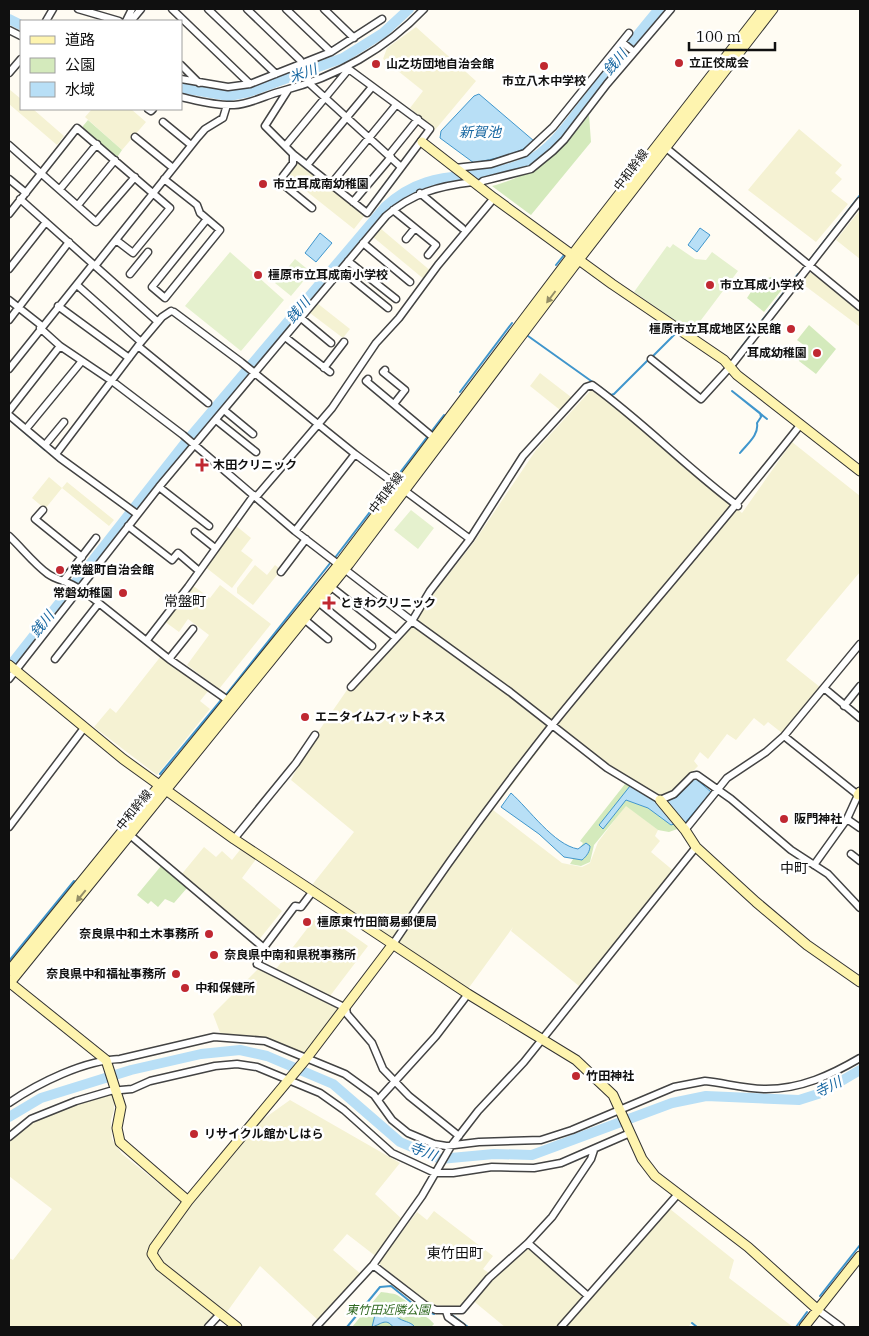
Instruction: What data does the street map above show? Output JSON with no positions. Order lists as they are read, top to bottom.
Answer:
{
  "streets": {
    "street": ["中和幹線"]
  },
  "districts": ["常盤町", "中町", "東竹田町"],
  "water": [
    "銭川",
    "米川",
    "新賀池",
    "寺川"
  ],
  "parks": ["東竹田近隣公園"],
  "places": {
    "other": [
      "立正佼成会",
      "山之坊団地自治会館",
      "市立八木中学校",
      "市立耳成南幼稚園",
      "橿原市立耳成南小学校",
      "市立耳成小学校",
      "橿原市立耳成地区公民館",
      "耳成幼稚園",
      "常盤町自治会館",
      "常磐幼稚園",
      "エニタイムフィットネス",
      "阪門神社",
      "橿原東竹田簡易郵便局",
      "奈良県中和土木事務所",
      "奈良県中南和県税事務所",
      "奈良県中和福祉事務所",
      "中和保健所",
      "竹田神社",
      "リサイクル館かしはら"
    ],
    "health": ["木田クリニック", "ときわクリニック"]
  },
  "legend": ["道路", "公園", "水域"],
  "scale_bar": "100 m"
}
